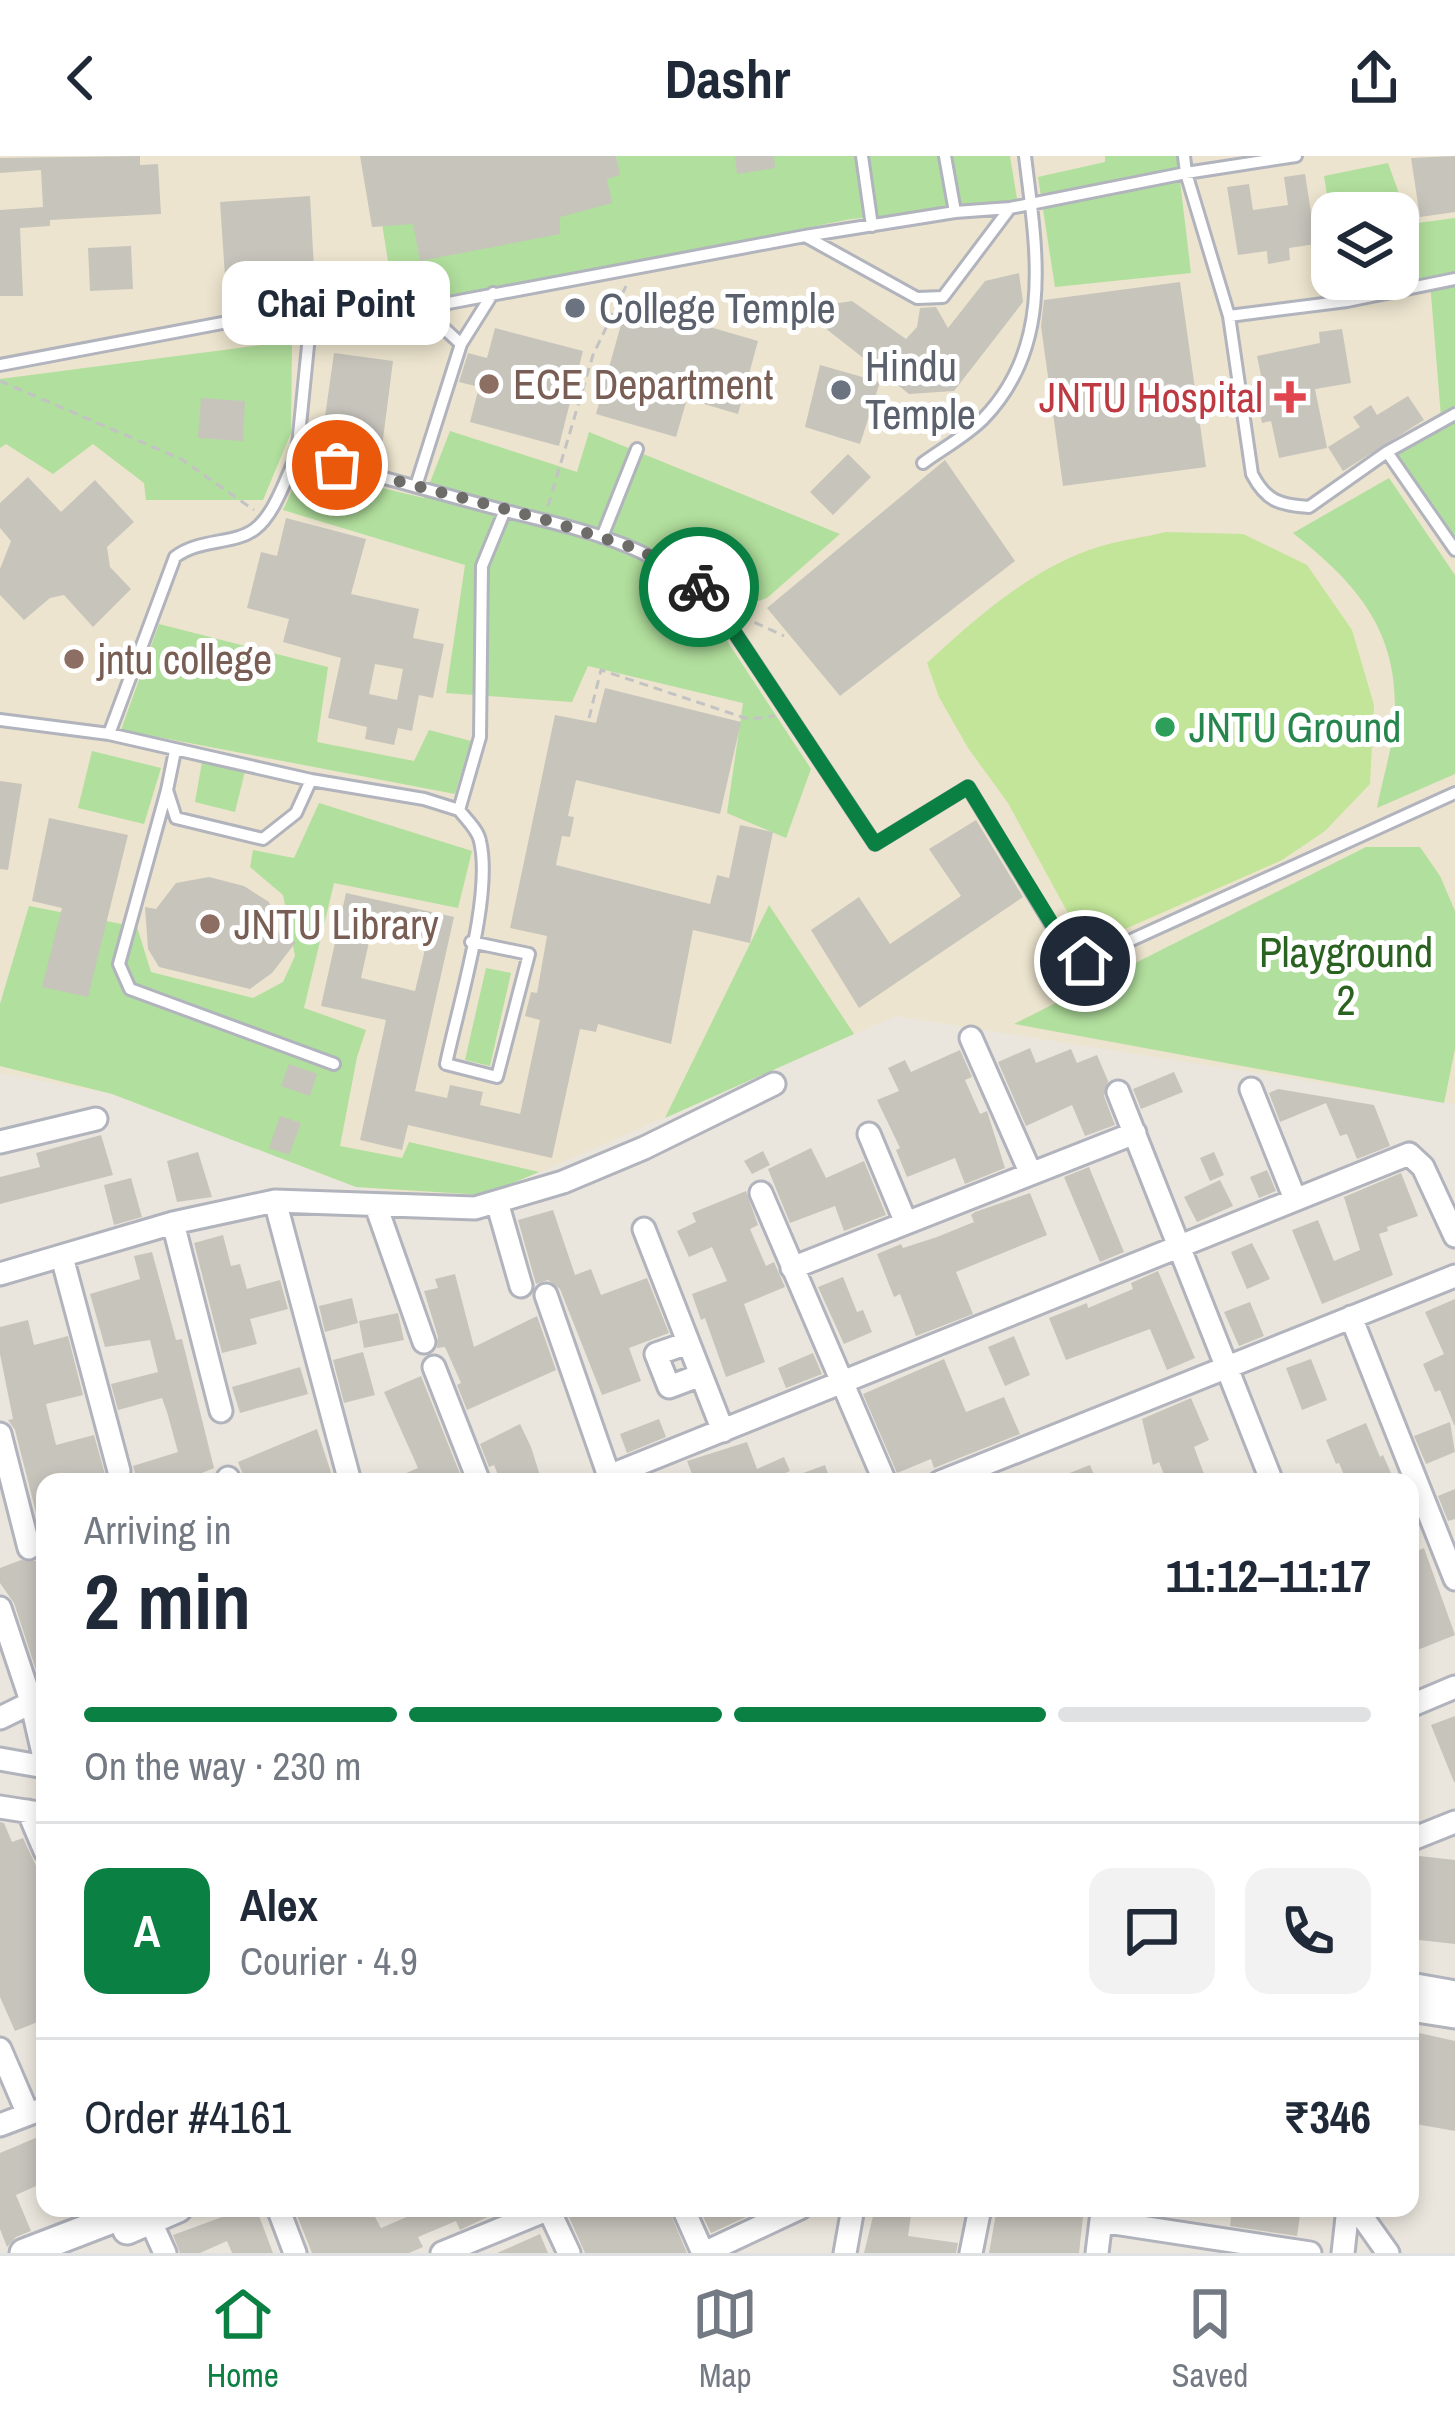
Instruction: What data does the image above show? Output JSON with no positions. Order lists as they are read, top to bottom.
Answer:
{
  "parks": ["Playground 2"],
  "places": {
    "other": [
      "College Temple",
      "ECE Department",
      "Hindu Temple",
      "Chai Point",
      "jntu college",
      "JNTU Ground",
      "JNTU Library"
    ],
    "health": ["JNTU Hospital"]
  },
  "page": {
    "header": "Dashr",
    "bubble": "Chai Point",
    "heading": ["2 min", "Arriving in", "11:12–11:17"],
    "panel": [
      "Alex",
      "Courier · 4.9",
      "Order #4161",
      "₹346"
    ],
    "bar": "On the way · 230 m",
    "round": "A",
    "tabs": ["Home", "Map", "Saved"]
  }
}
